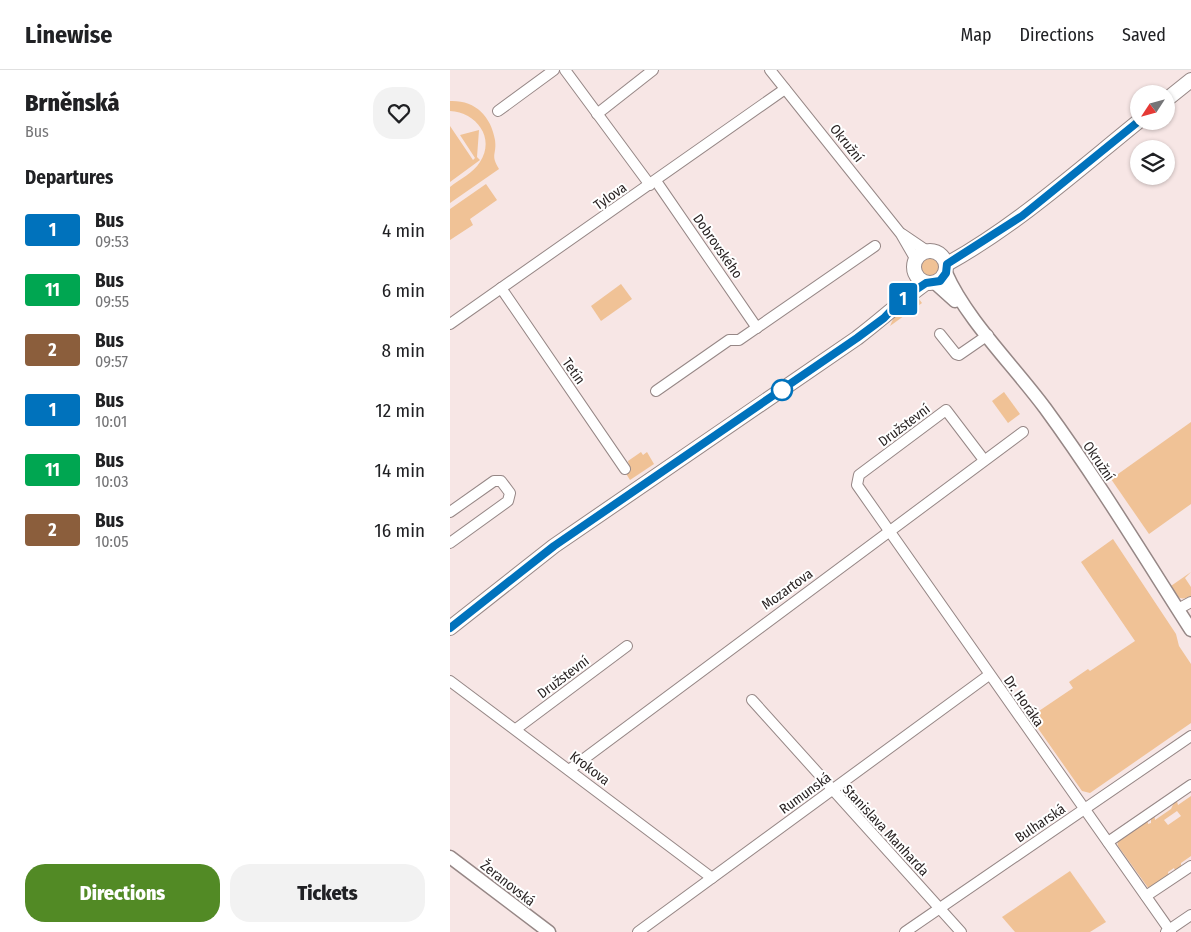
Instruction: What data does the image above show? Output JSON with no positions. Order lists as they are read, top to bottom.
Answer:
{
  "streets": {
    "street": [
      "Okružní",
      "Tylova",
      "Dobrovského",
      "Tetín",
      "Družstevní",
      "Mozartova",
      "Dr. Horáka",
      "Krokova",
      "Rumunská",
      "Bulharská",
      "Stanislava Manharda",
      "Žeranovská"
    ]
  },
  "crossings": [
    ["Okružní", "Tylova"],
    ["Tylova", "Dobrovského"],
    ["Tylova", "Tetín"],
    ["Družstevní", "Mozartova"],
    ["Družstevní", "Dr. Horáka"],
    ["Družstevní", "Krokova"],
    ["Mozartova", "Dr. Horáka"],
    ["Mozartova", "Krokova"],
    ["Dr. Horáka", "Rumunská"],
    ["Dr. Horáka", "Bulharská"],
    ["Krokova", "Rumunská"],
    ["Rumunská", "Stanislava Manharda"],
    ["Bulharská", "Stanislava Manharda"]
  ],
  "lines": ["bus line 1"],
  "north": "bottom left",
  "page": {
    "header": "Linewise",
    "nav": ["Map", "Directions", "Saved"],
    "heading": [
      ["Brněnská", "Bus"],
      "Departures"
    ],
    "on_map": "1",
    "list": [
      {
        "mark": "1",
        "name": "Bus",
        "note": "09:53",
        "value": "4 min"
      },
      {
        "mark": "11",
        "name": "Bus",
        "note": "09:55",
        "value": "6 min"
      },
      {
        "mark": "2",
        "name": "Bus",
        "note": "09:57",
        "value": "8 min"
      },
      {
        "mark": "1",
        "name": "Bus",
        "note": "10:01",
        "value": "12 min"
      },
      {
        "mark": "11",
        "name": "Bus",
        "note": "10:03",
        "value": "14 min"
      },
      {
        "mark": "2",
        "name": "Bus",
        "note": "10:05",
        "value": "16 min"
      }
    ],
    "buttons": ["Directions", "Tickets"]
  }
}
